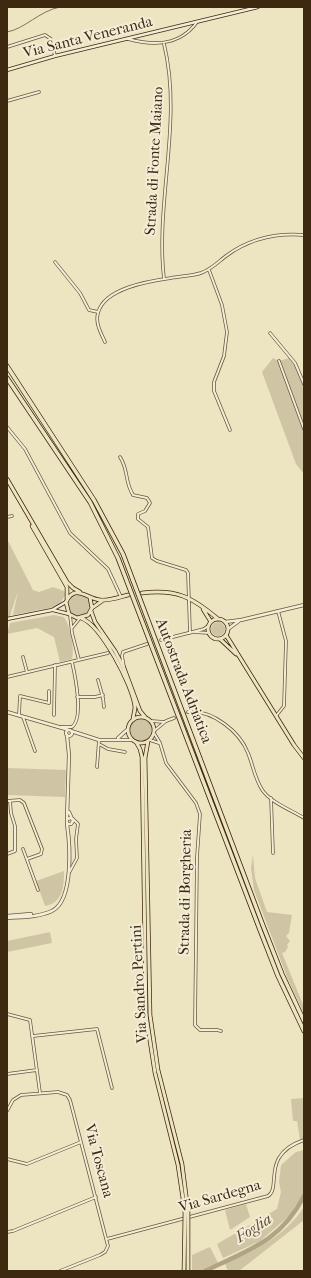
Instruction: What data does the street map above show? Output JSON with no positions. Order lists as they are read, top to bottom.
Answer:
{
  "streets": {
    "highway": ["Autostrada Adriatica"],
    "main road": ["Via Sandro Pertini"],
    "street": [
      "Via Santa Veneranda",
      "Strada di Fonte Maiano",
      "Strada di Borgheria",
      "Via Toscana",
      "Via Sardegna"
    ]
  },
  "crossings": [
    ["Strada di Borgheria", "Via Sandro Pertini"],
    ["Via Toscana", "Via Sardegna"]
  ],
  "water": ["Foglia"]
}
